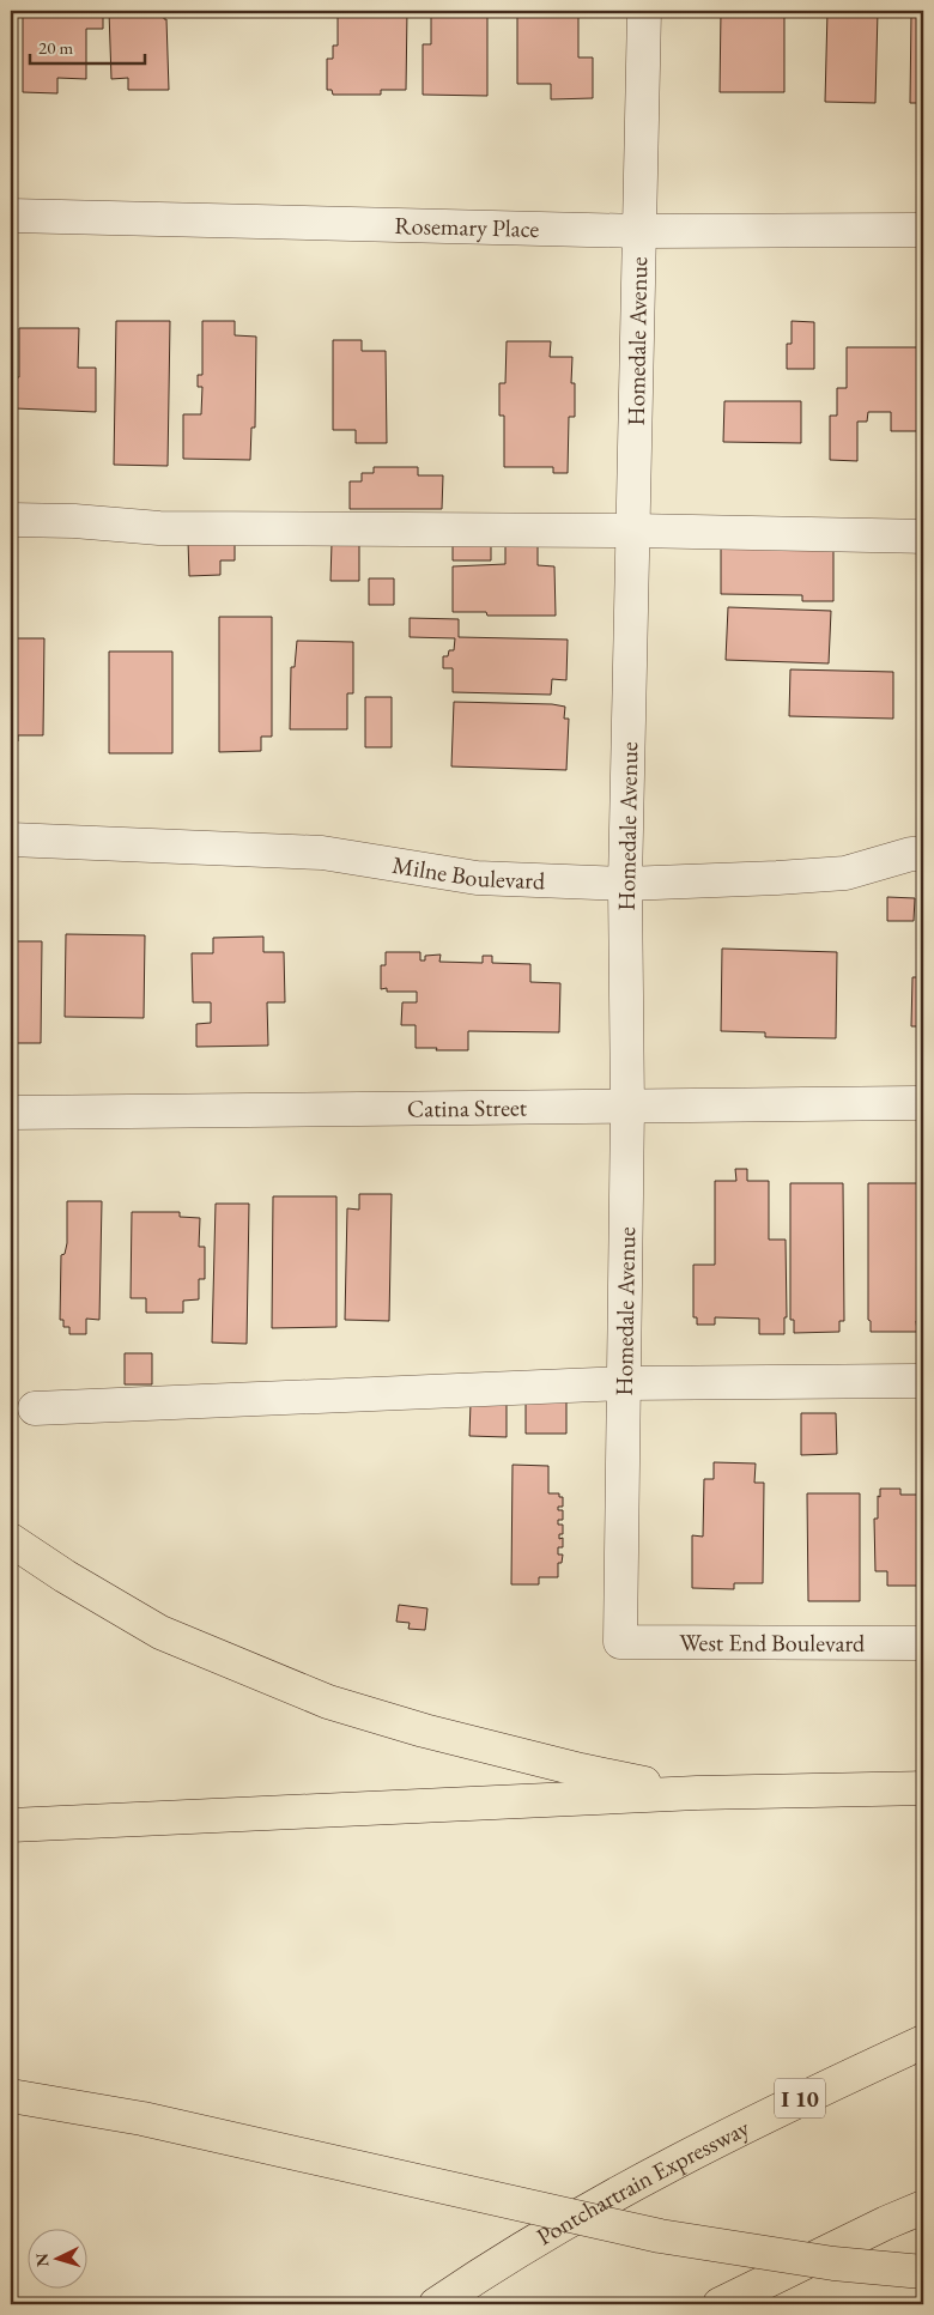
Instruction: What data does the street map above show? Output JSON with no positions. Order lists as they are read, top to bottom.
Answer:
{
  "streets": {
    "highway": ["I 10", "Pontchartrain Expressway"],
    "street": [
      "Rosemary Place",
      "Homedale Avenue",
      "Milne Boulevard",
      "Catina Street",
      "West End Boulevard"
    ]
  },
  "crossings": [
    ["Rosemary Place", "Homedale Avenue"],
    ["Homedale Avenue", "Milne Boulevard"],
    ["Homedale Avenue", "Catina Street"],
    ["Homedale Avenue", "West End Boulevard"]
  ],
  "scale_bar": "20 m",
  "north": "left"
}
